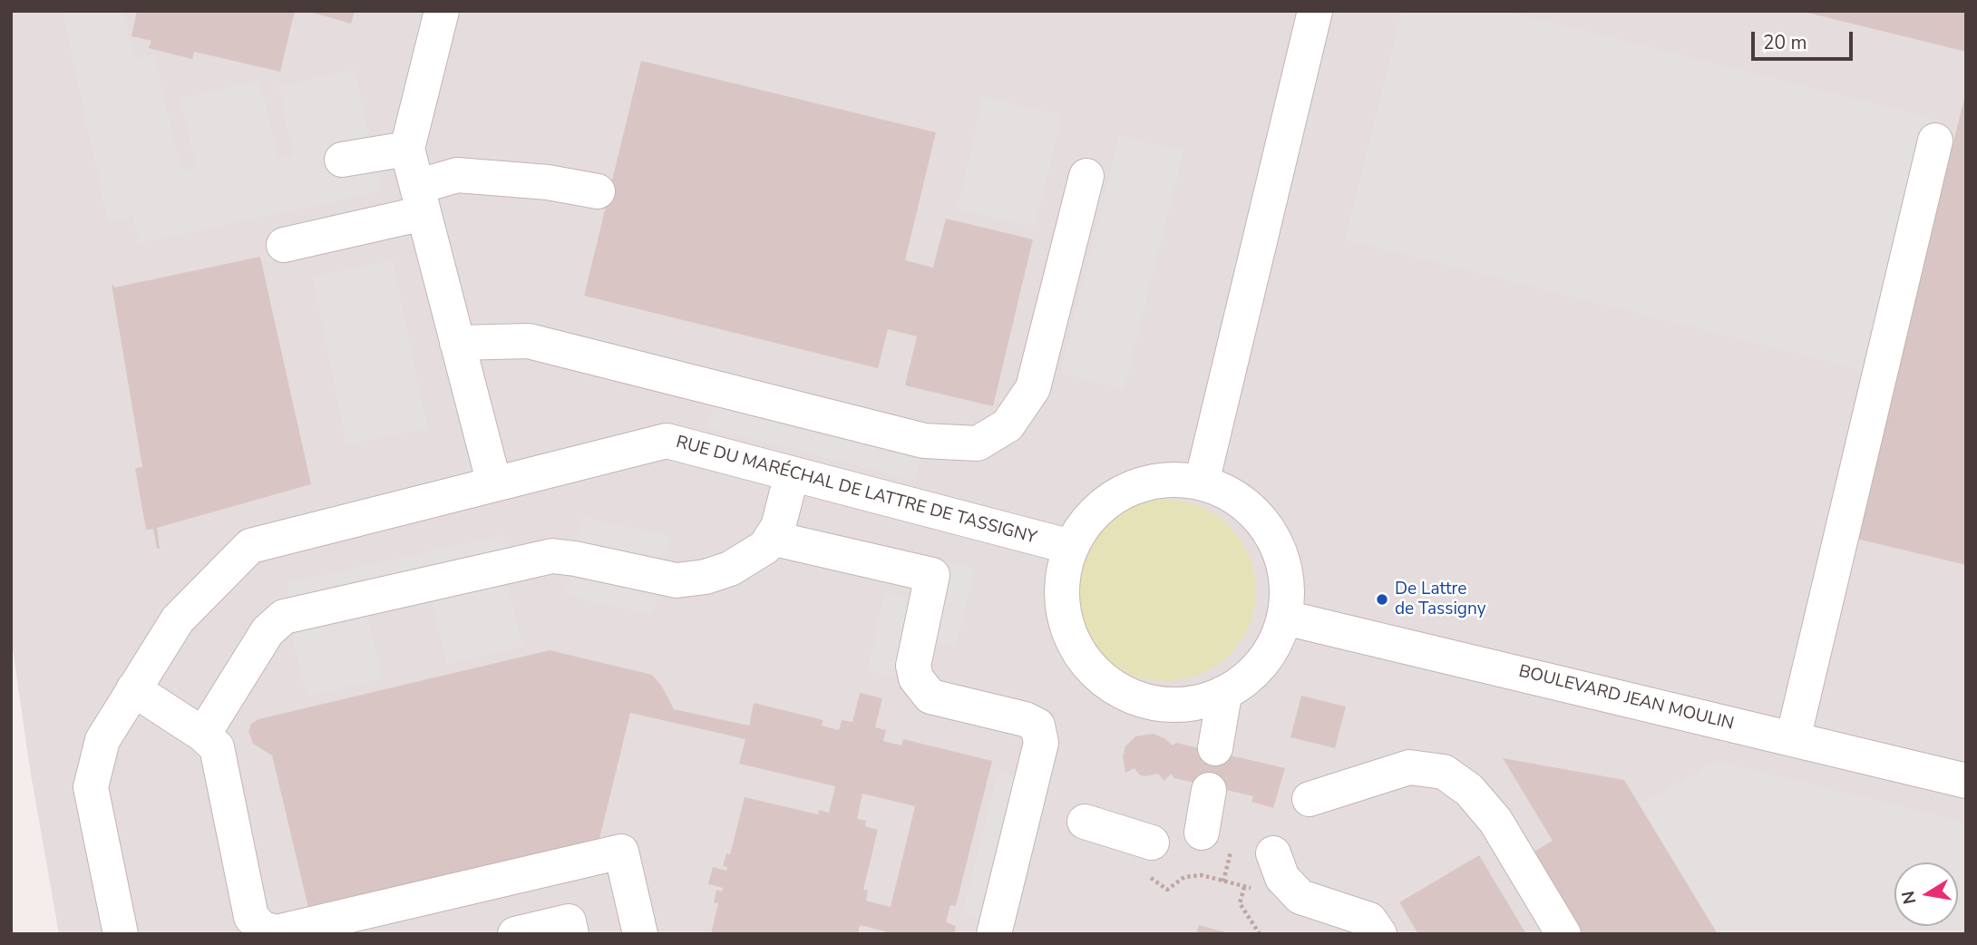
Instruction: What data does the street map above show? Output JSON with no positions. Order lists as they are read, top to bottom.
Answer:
{
  "streets": {
    "street": ["RUE DU MARÉCHAL DE LATTRE DE TASSIGNY", "BOULEVARD JEAN MOULIN"]
  },
  "crossings": [
    ["RUE DU MARÉCHAL DE LATTRE DE TASSIGNY", "BOULEVARD JEAN MOULIN"]
  ],
  "places": ["De Lattre de Tassigny"],
  "scale_bar": "20 m",
  "north": "left"
}
